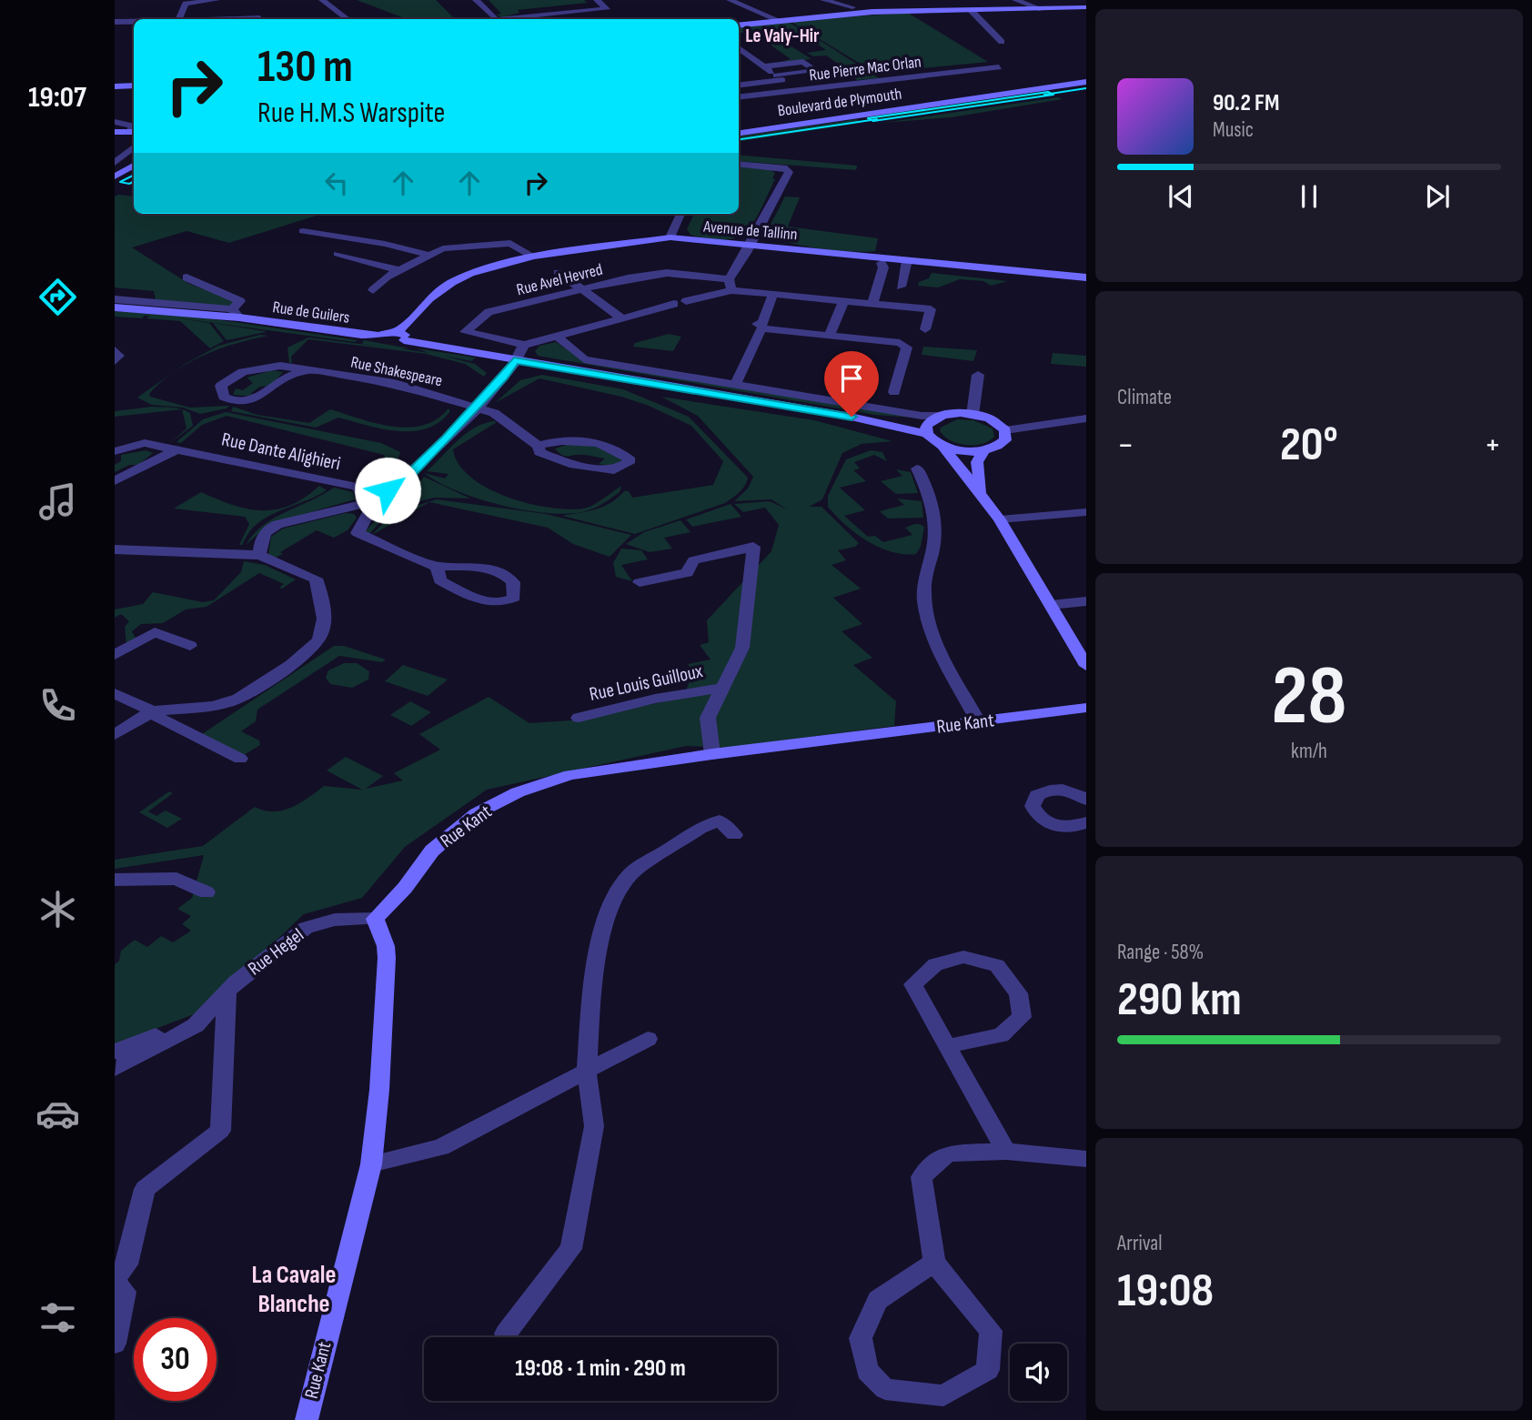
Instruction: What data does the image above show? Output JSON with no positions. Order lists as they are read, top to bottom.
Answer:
{
  "streets": {
    "street": [
      "Rue Pierre Mac Orlan",
      "Boulevard de Plymouth",
      "Avenue de Tallinn",
      "Rue Avel Hevred",
      "Rue de Guilers",
      "Rue Shakespeare",
      "Rue Dante Alighieri",
      "Rue Louis Guilloux",
      "Rue Kant",
      "Rue Hegel"
    ]
  },
  "crossings": [
    ["Avenue de Tallinn", "Rue de Guilers"],
    ["Rue Louis Guilloux", "Rue Kant"],
    ["Rue Kant", "Rue Hegel"]
  ],
  "districts": ["Le Valy-Hir", "La Cavale Blanche"],
  "page": {
    "tabs": "19:07",
    "turn": ["130 m", "Rue H.M.S Warspite"],
    "song": ["90.2 FM", "Music"],
    "tile": [
      "Climate",
      ["28", "km/h"],
      ["Range · 58%", "290 km"],
      ["Arrival", "19:08"]
    ],
    "heat": ["−", "20°", "+"],
    "limit": "30",
    "trip": "19:08 · 1 min · 290 m"
  }
}
